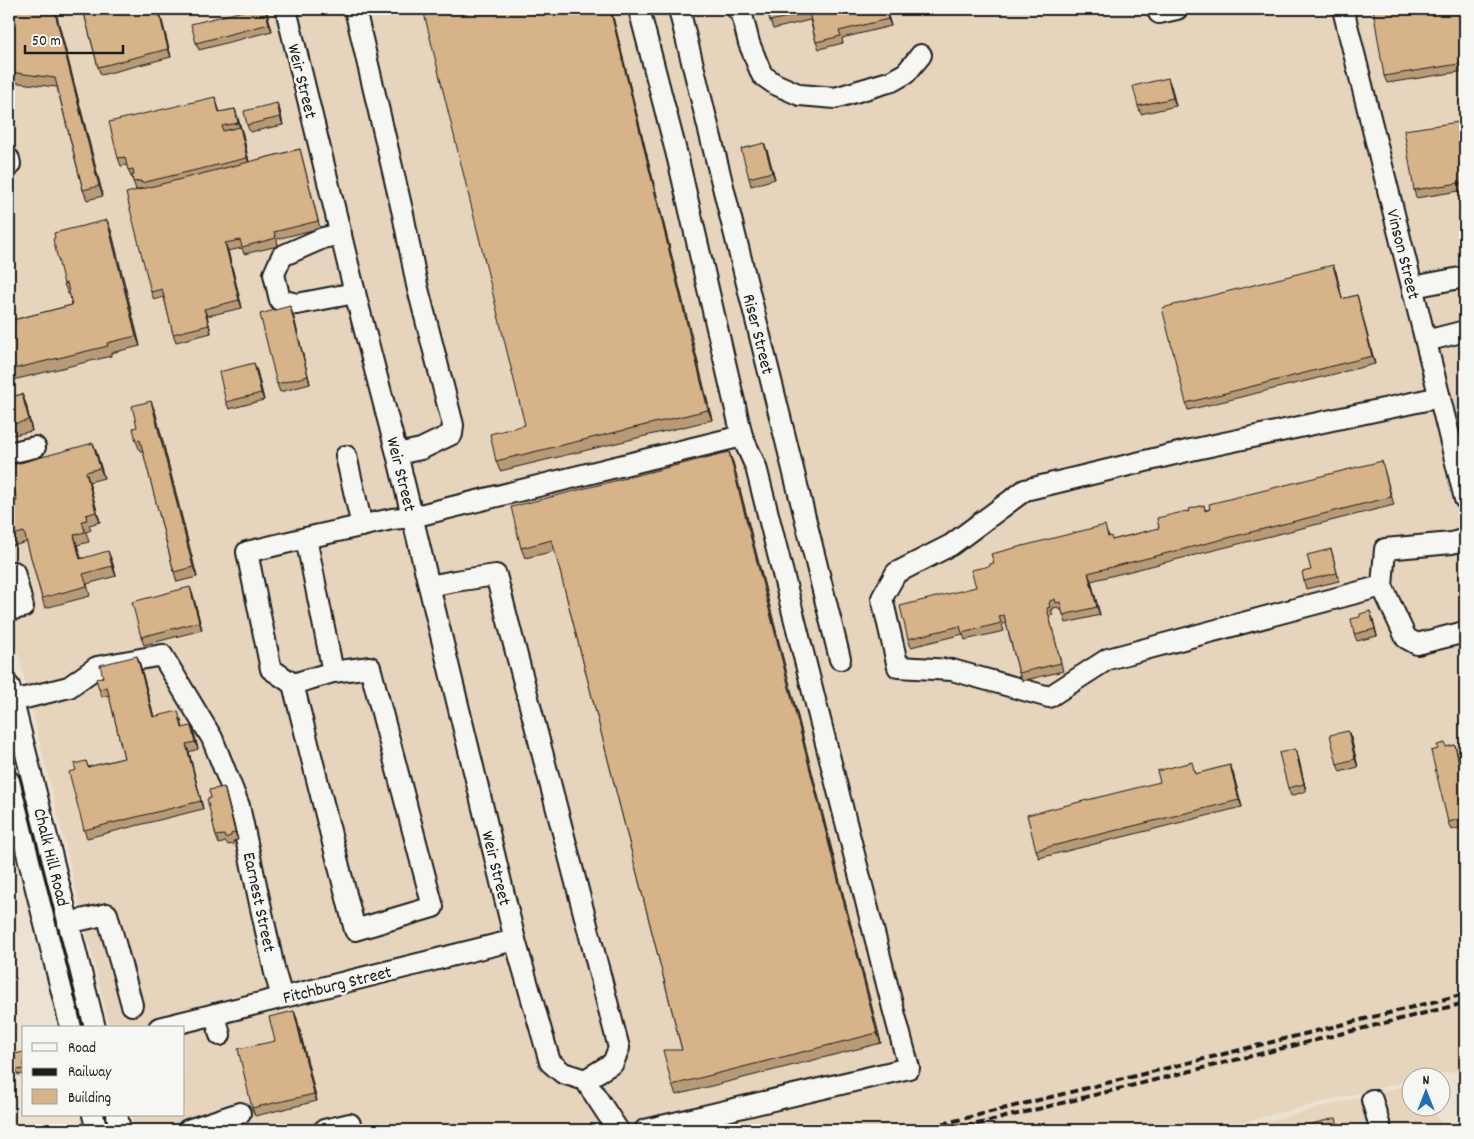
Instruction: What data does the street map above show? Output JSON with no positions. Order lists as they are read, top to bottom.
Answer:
{
  "streets": {
    "street": [
      "Weir Street",
      "Vinson Street",
      "Riser Street",
      "Chalk Hill Road",
      "Earnest Street",
      "Fitchburg Street"
    ]
  },
  "crossings": [
    ["Weir Street", "Fitchburg Street"],
    ["Chalk Hill Road", "Earnest Street"],
    ["Earnest Street", "Fitchburg Street"]
  ],
  "legend": ["Road", "Railway", "Building"],
  "scale_bar": "50 m",
  "north": "top"
}
